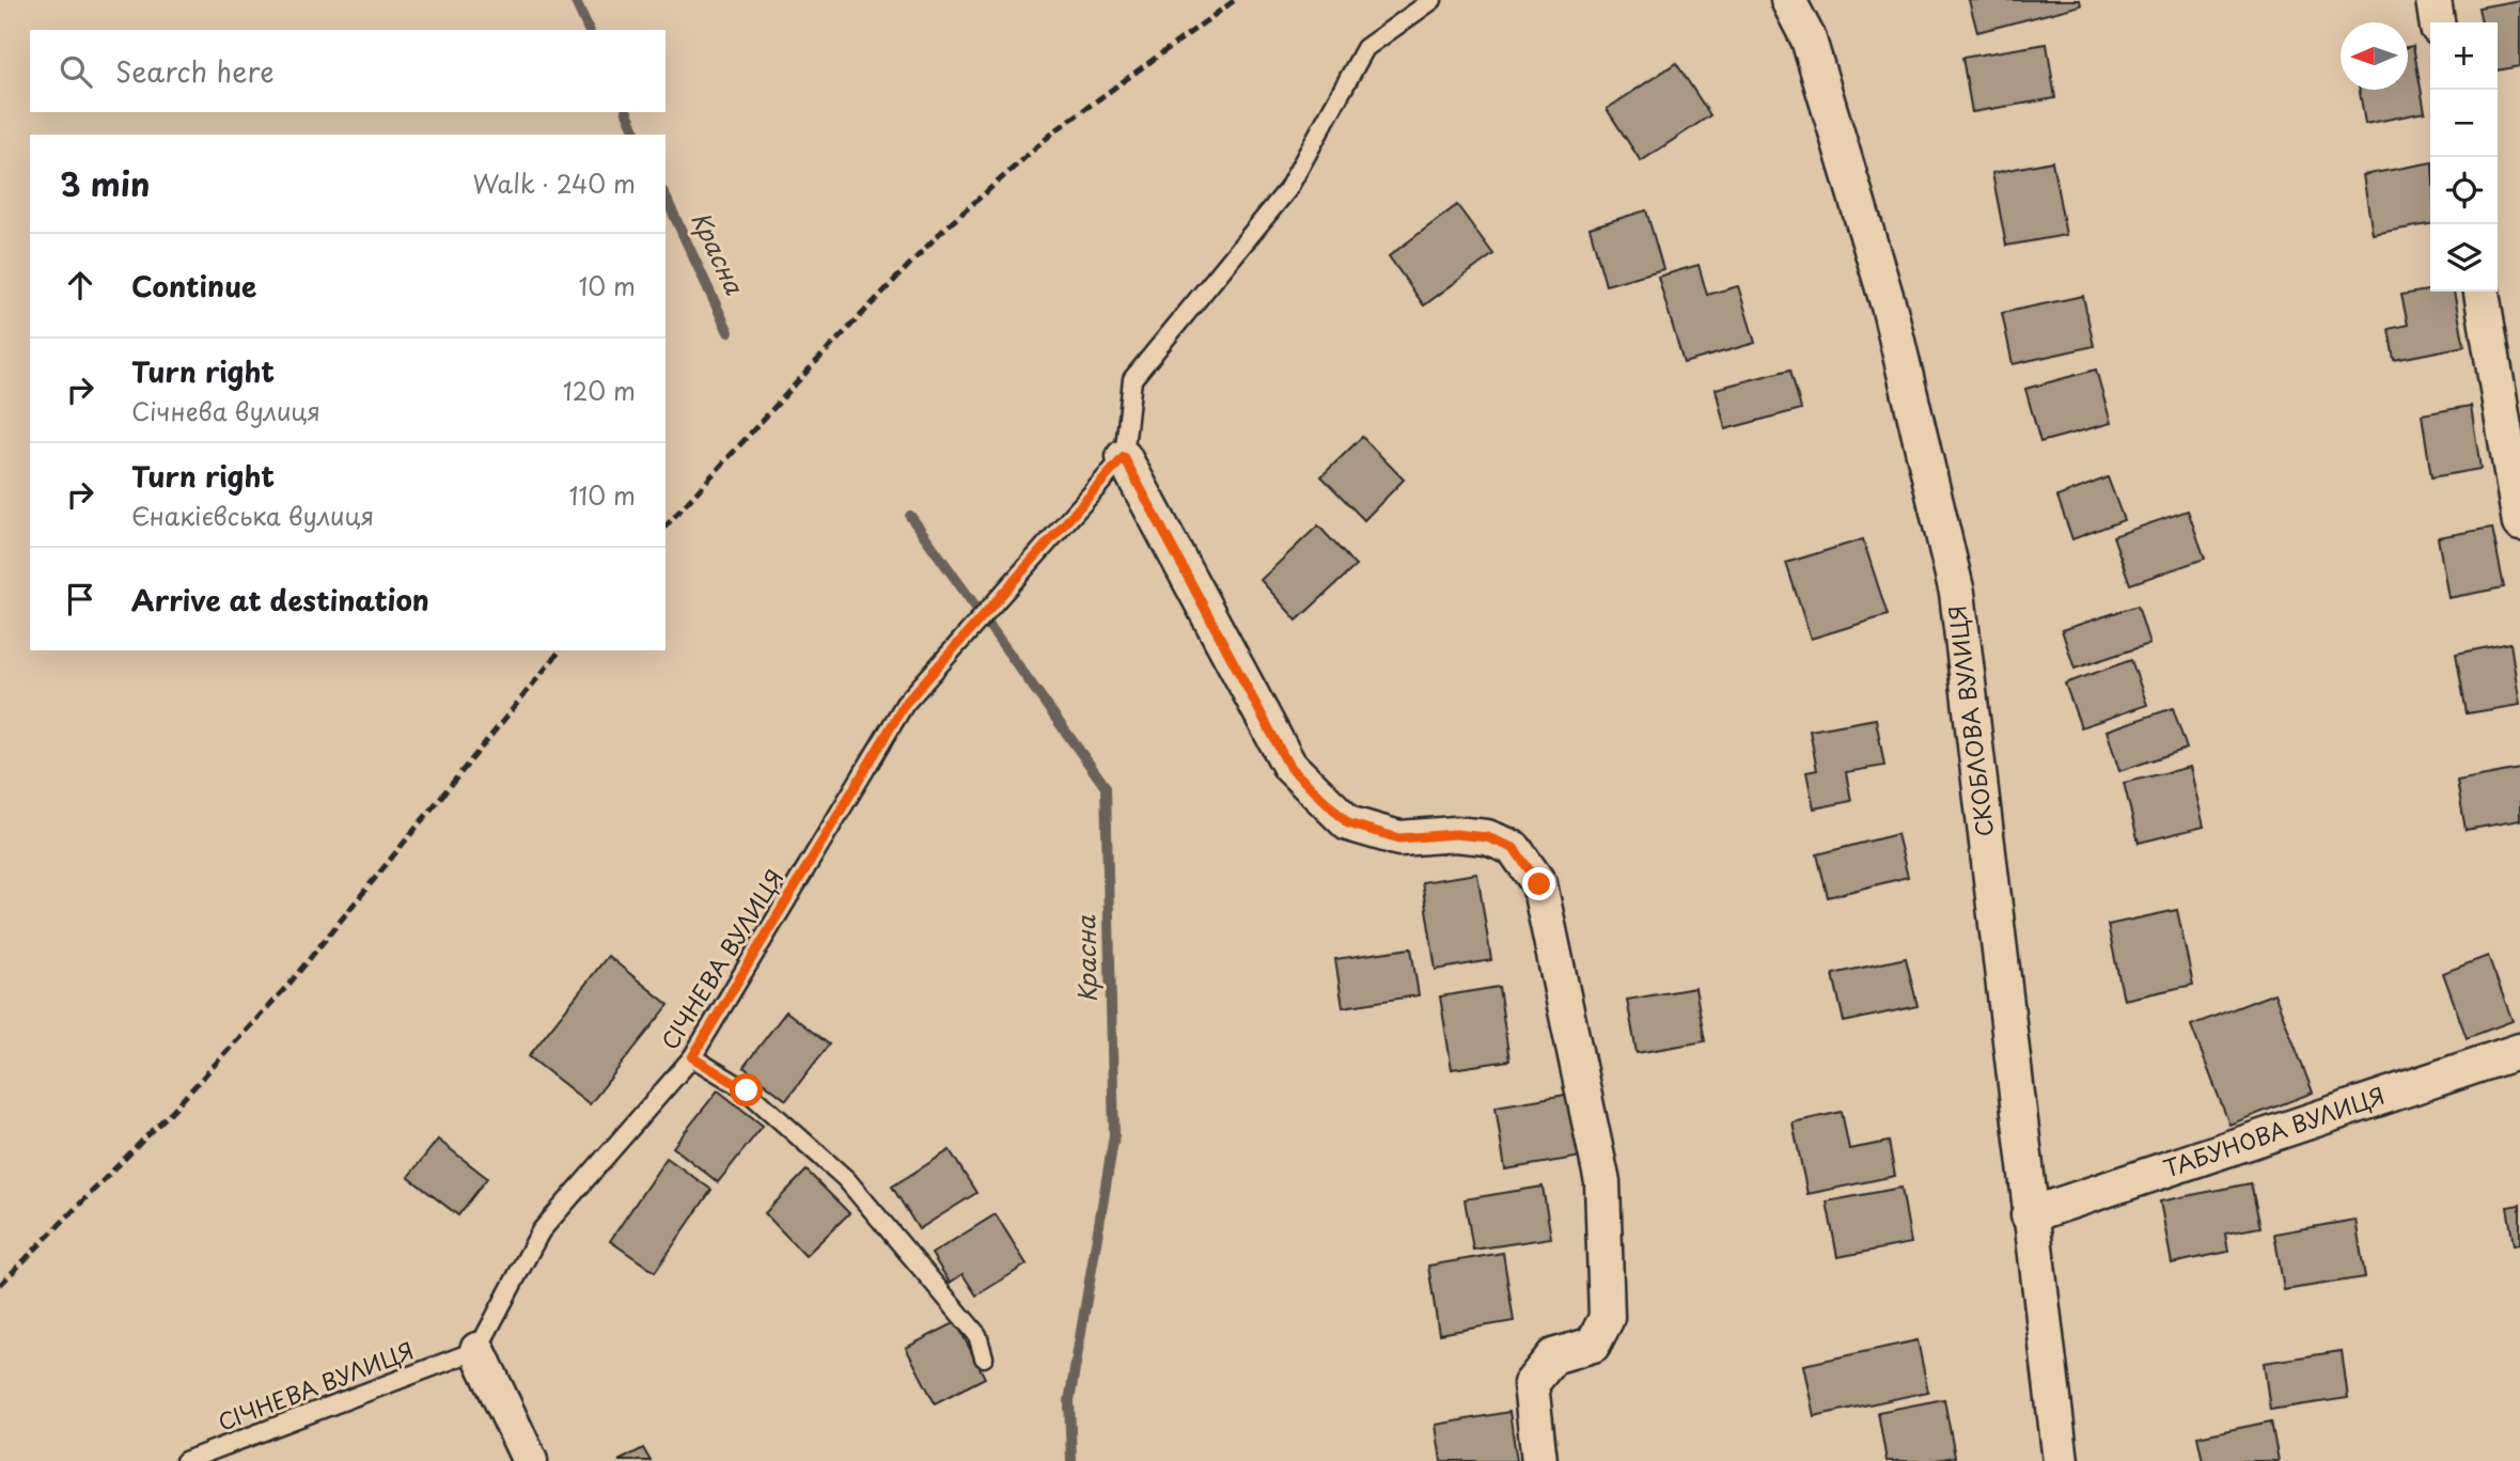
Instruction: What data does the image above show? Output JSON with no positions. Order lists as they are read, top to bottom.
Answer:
{
  "streets": {
    "street": ["СКОБЛОВА ВУЛИЦЯ", "ТАБУНОВА ВУЛИЦЯ"],
    "lane": ["СІЧНЕВА ВУЛИЦЯ"]
  },
  "crossings": [
    ["СКОБЛОВА ВУЛИЦЯ", "ТАБУНОВА ВУЛИЦЯ"]
  ],
  "water": ["Красна"],
  "north": "left",
  "page": {
    "map_buttons": ["+", "−"],
    "search": "Search here",
    "heading": ["3 min", "Walk · 240 m"],
    "list": [
      ["Continue", "10 m"],
      ["Turn right", "Січнева вулиця", "120 m"],
      ["Turn right", "Єнакієвська вулиця", "110 m"],
      "Arrive at destination"
    ]
  }
}
